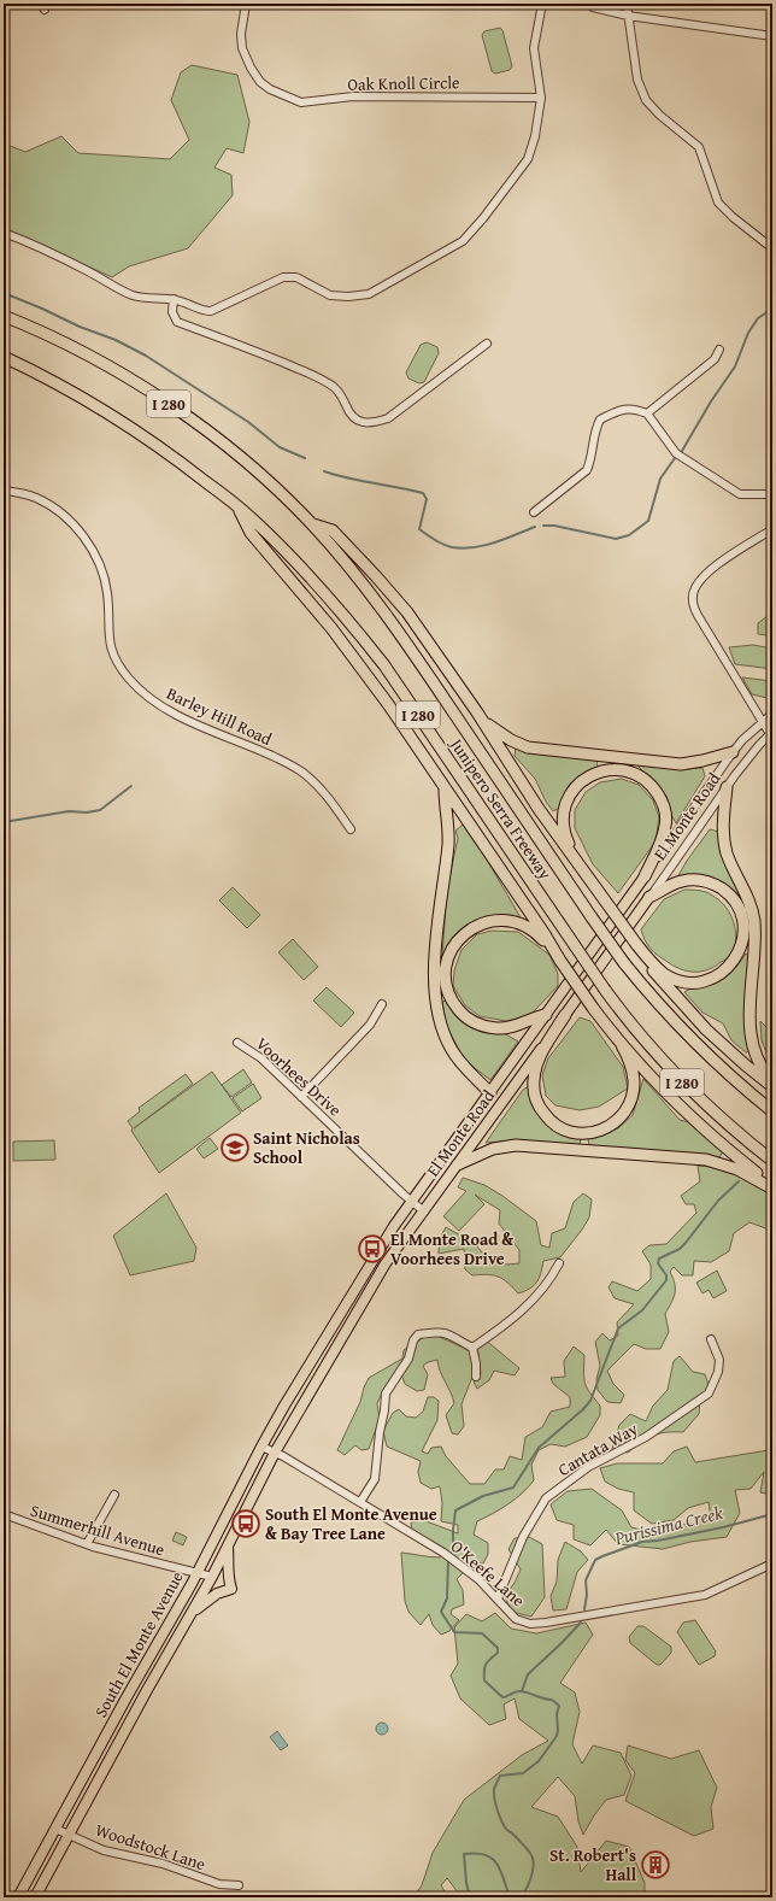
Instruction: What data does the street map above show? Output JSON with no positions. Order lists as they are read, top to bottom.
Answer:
{
  "streets": {
    "highway": ["I 280", "Junipero Serra Freeway"],
    "main road": ["El Monte Road", "South El Monte Avenue"],
    "street": [
      "Oak Knoll Circle",
      "Barley Hill Road",
      "Voorhees Drive",
      "Cantata Way",
      "Summerhill Avenue",
      "O'Keefe Lane",
      "Woodstock Lane"
    ]
  },
  "crossings": [
    ["El Monte Road", "Voorhees Drive"],
    ["El Monte Road", "Summerhill Avenue"],
    ["El Monte Road", "O'Keefe Lane"],
    ["El Monte Road", "South El Monte Avenue"],
    ["Cantata Way", "O'Keefe Lane"],
    ["Summerhill Avenue", "South El Monte Avenue"],
    ["O'Keefe Lane", "South El Monte Avenue"],
    ["South El Monte Avenue", "Woodstock Lane"]
  ],
  "water": ["Purissima Creek"],
  "places": {
    "school or university": ["Saint Nicholas School"],
    "bus stop": ["El Monte Road & Voorhees Drive", "South El Monte Avenue & Bay Tree Lane"],
    "building": ["St. Robert's Hall"]
  }
}
